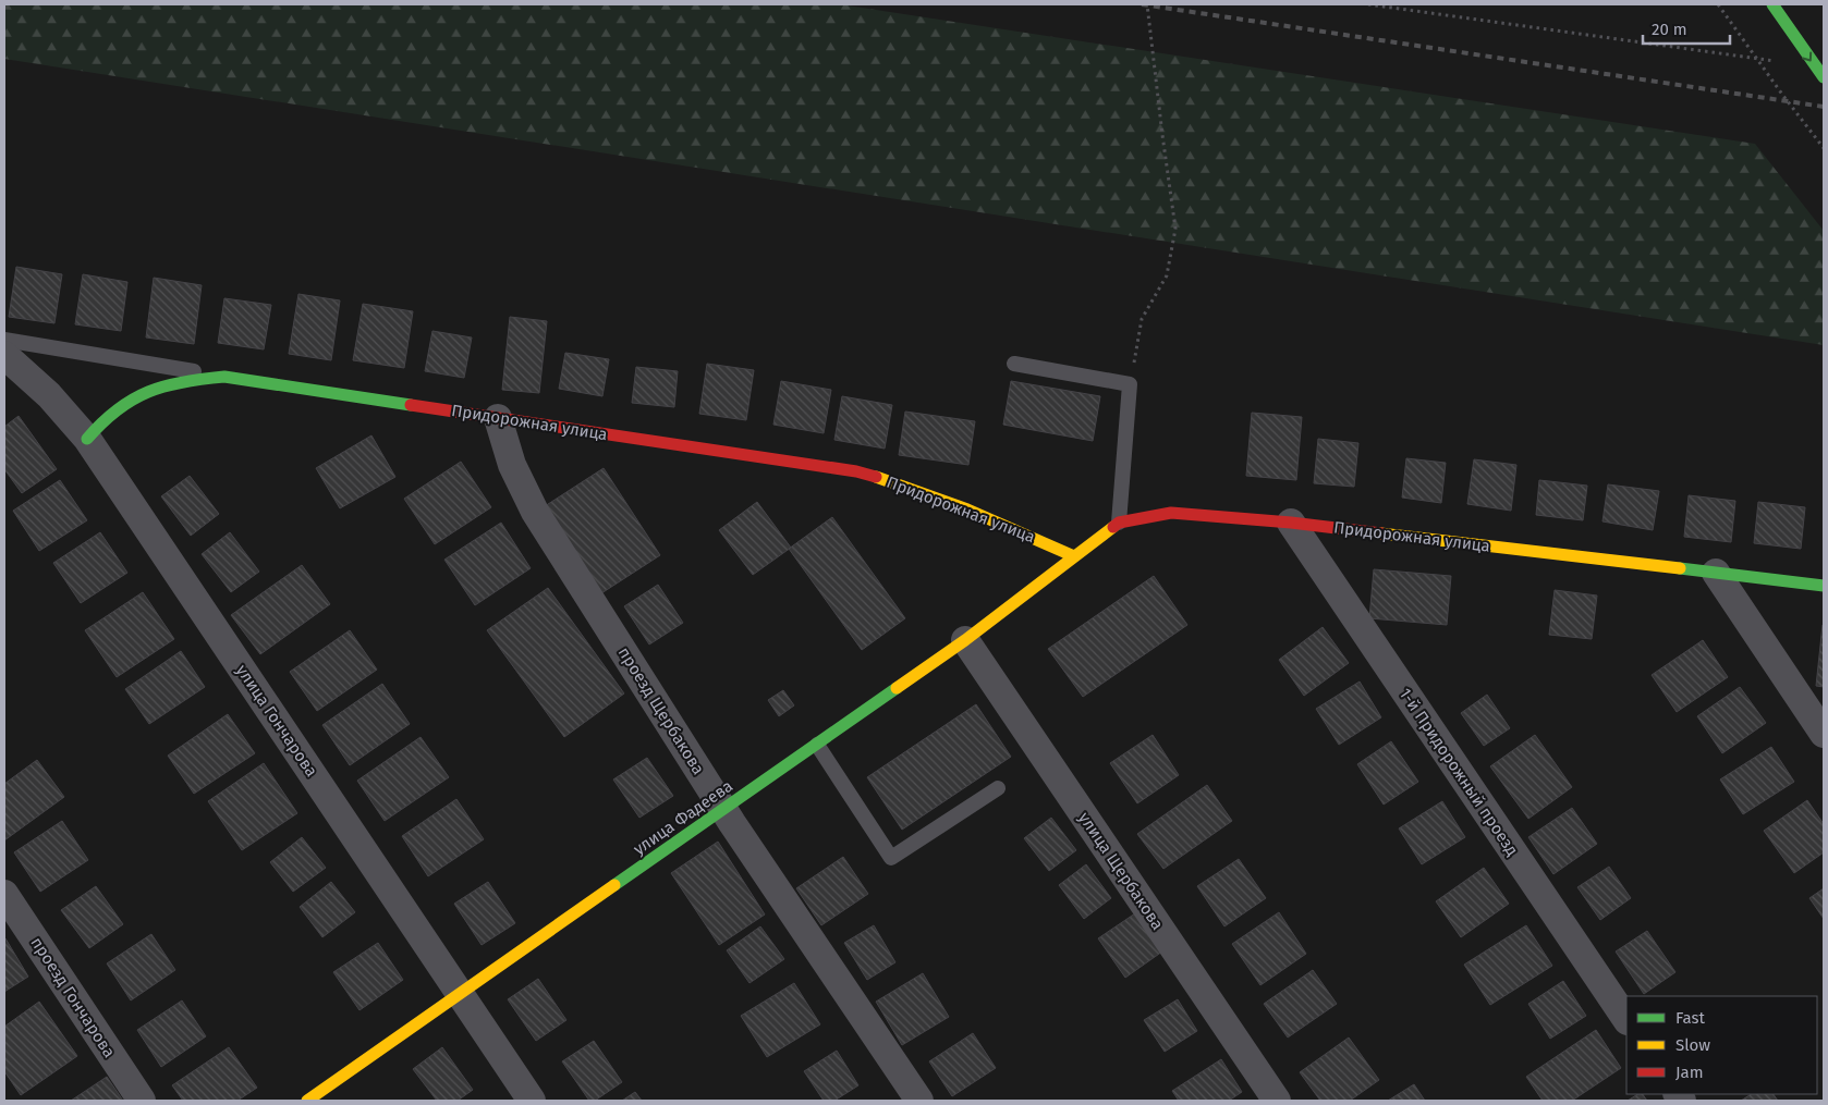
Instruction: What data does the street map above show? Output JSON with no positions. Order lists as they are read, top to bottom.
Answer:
{
  "streets": {
    "street": [
      "Придорожная улица",
      "проезд Щербакова",
      "улица Гончарова",
      "1-й Придорожный проезд",
      "улица Фадеева",
      "улица Щербакова",
      "проезд Гончарова"
    ]
  },
  "crossings": [
    ["Придорожная улица", "проезд Щербакова"],
    ["Придорожная улица", "1-й Придорожный проезд"],
    ["Придорожная улица", "улица Фадеева"],
    ["проезд Щербакова", "улица Фадеева"],
    ["улица Гончарова", "улица Фадеева"],
    ["улица Фадеева", "улица Щербакова"]
  ],
  "legend": ["Fast", "Slow", "Jam"],
  "scale_bar": "20 m"
}
